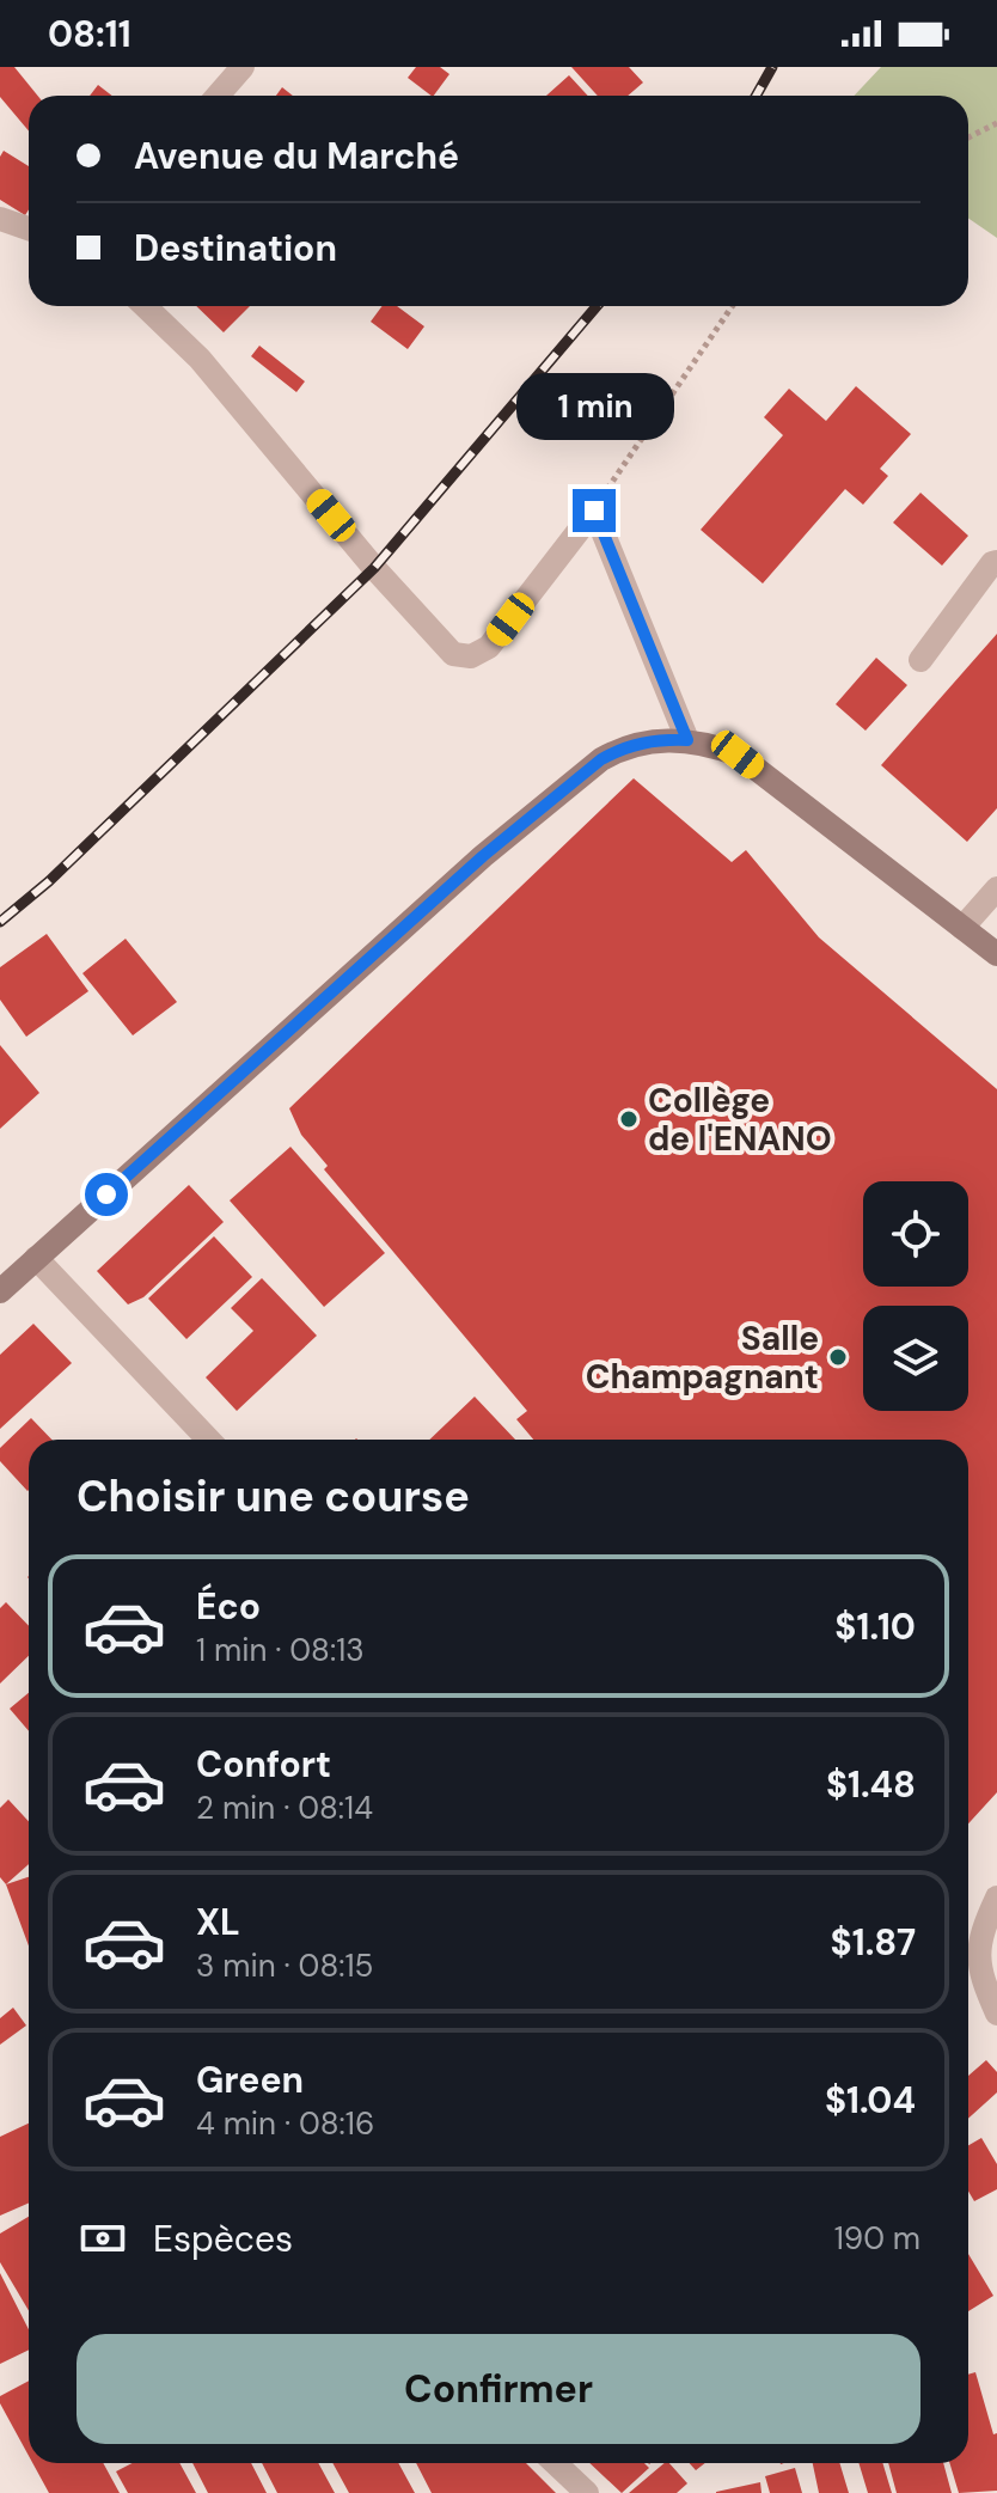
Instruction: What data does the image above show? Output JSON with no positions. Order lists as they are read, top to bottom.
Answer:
{
  "places": ["Collège de l'ENANO", "Salle Champagnant"],
  "page": {
    "status": "08:11",
    "banner": ["Avenue du Marché", "Destination"],
    "bubble": "1 min",
    "heading": "Choisir une course",
    "list": [
      {
        "name": "Éco",
        "note": "1 min · 08:13",
        "value": "$1.10"
      },
      {
        "name": "Confort",
        "note": "2 min · 08:14",
        "value": "$1.48"
      },
      {
        "name": "XL",
        "note": "3 min · 08:15",
        "value": "$1.87"
      },
      {
        "name": "Green",
        "note": "4 min · 08:16",
        "value": "$1.04"
      }
    ],
    "pay": ["Espèces", "190 m"],
    "buttons": "Confirmer"
  }
}
